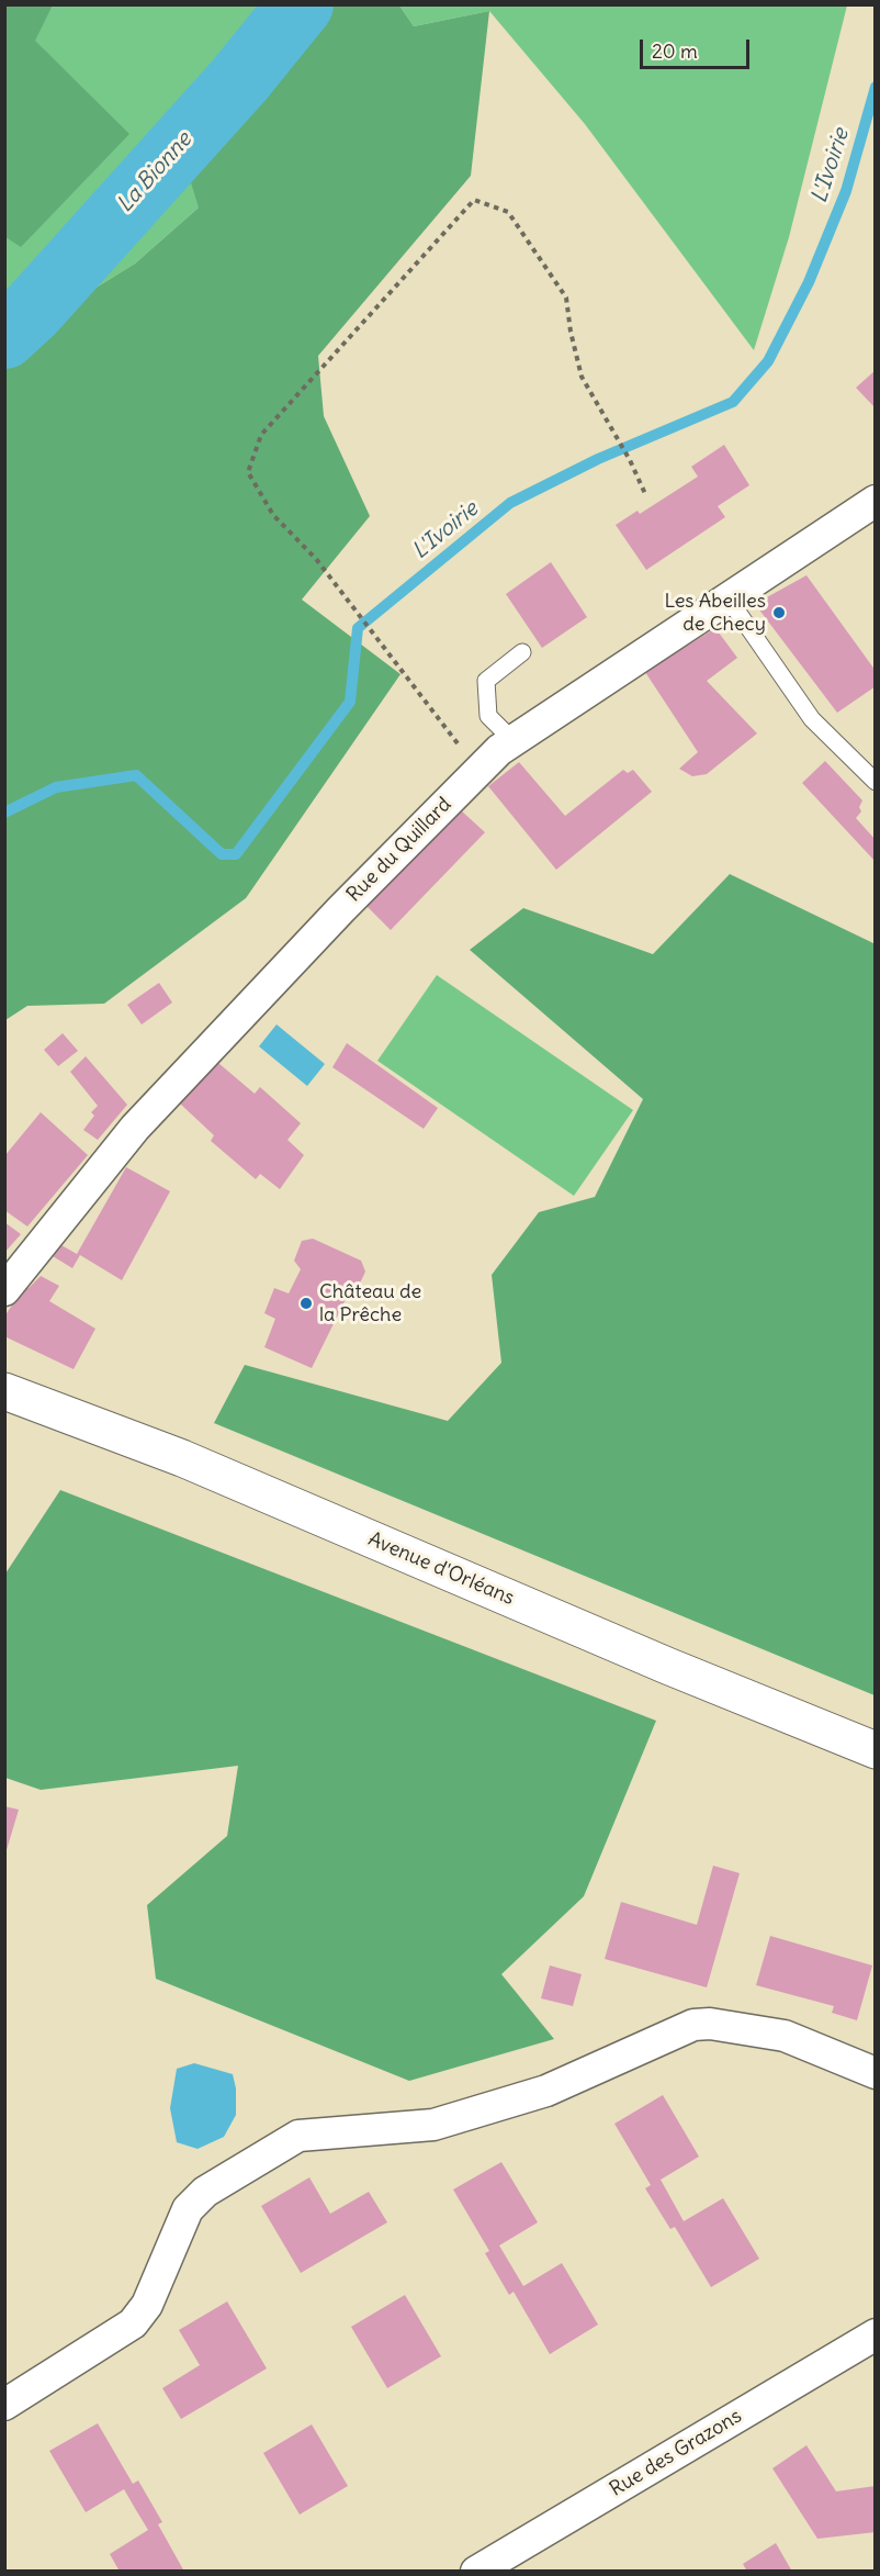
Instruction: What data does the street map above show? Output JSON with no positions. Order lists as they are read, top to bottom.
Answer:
{
  "streets": {
    "main road": ["Avenue d'Orléans"],
    "street": ["Rue du Quillard", "Rue des Grazons"]
  },
  "water": ["L'Ivoirie", "La Bionne"],
  "places": ["Les Abeilles de Checy", "Château de la Prêche"],
  "scale_bar": "20 m"
}
